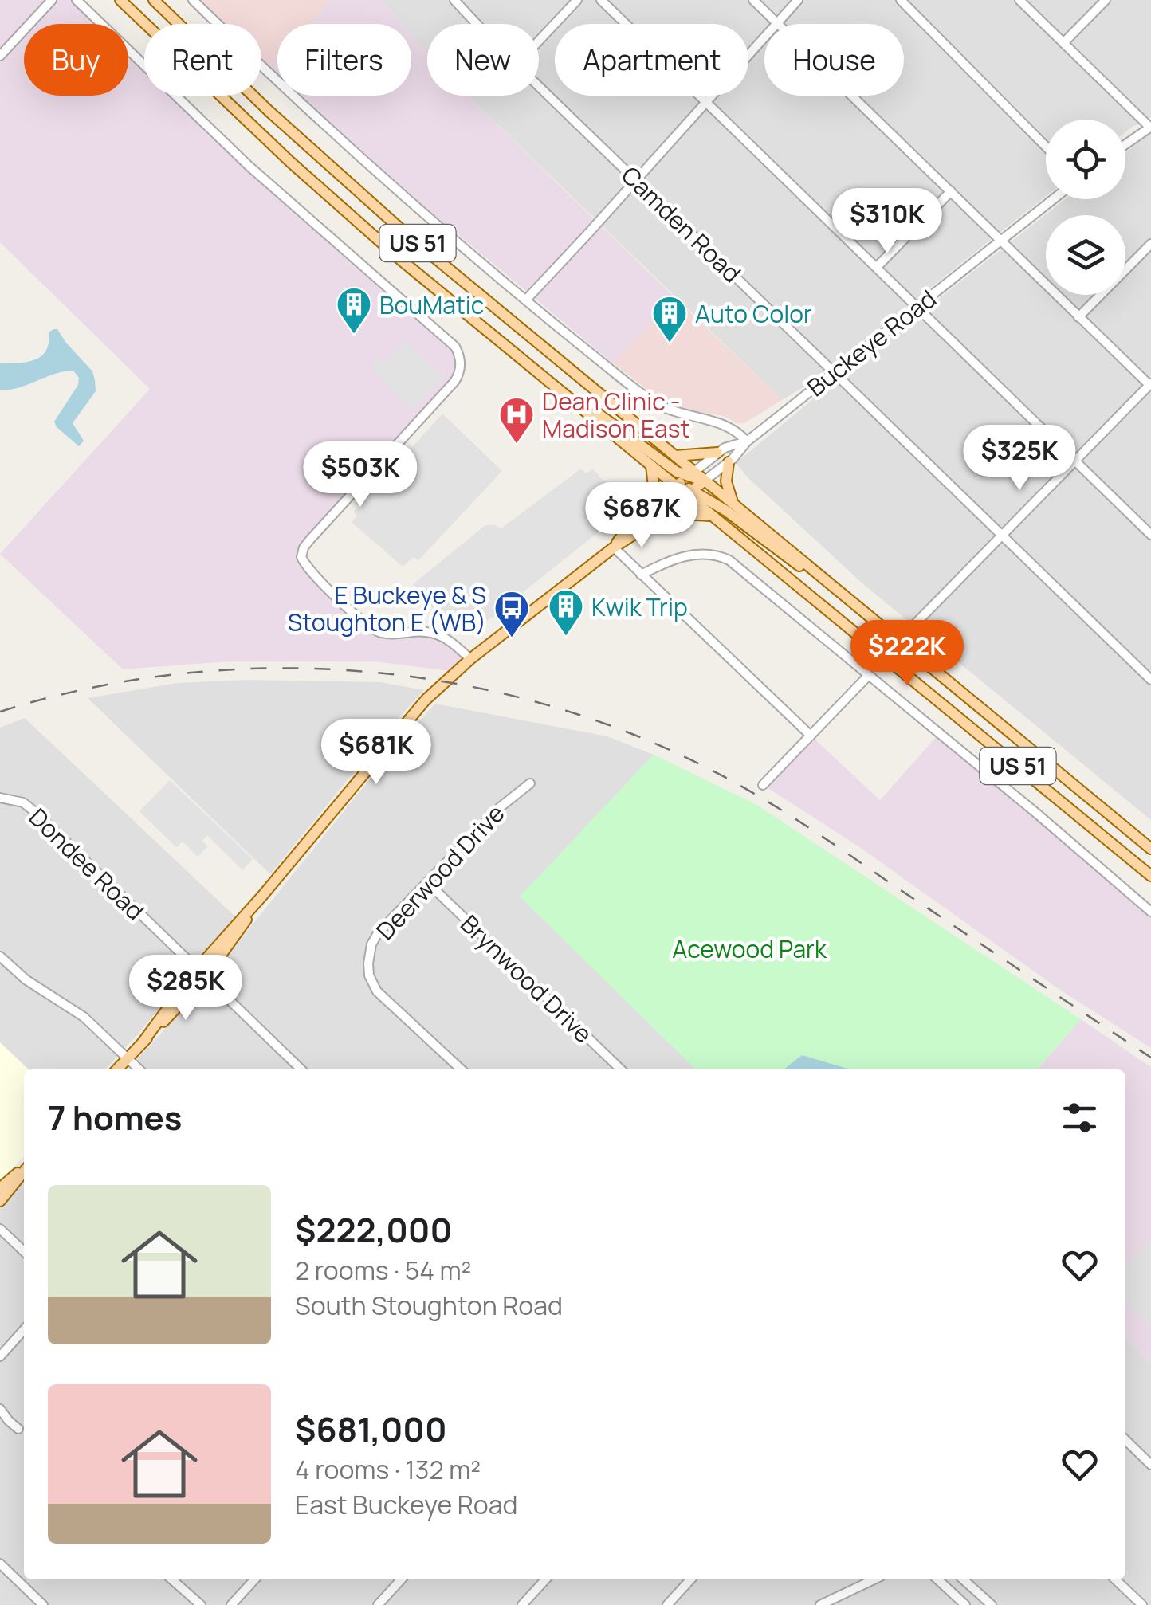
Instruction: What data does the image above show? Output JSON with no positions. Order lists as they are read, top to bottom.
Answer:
{
  "streets": {
    "main road": ["US 51"],
    "street": [
      "Camden Road",
      "Buckeye Road",
      "Dondee Road",
      "Deerwood Drive",
      "Brynwood Drive"
    ]
  },
  "crossings": [
    ["Camden Road", "Buckeye Road"],
    ["US 51", "Buckeye Road"],
    ["Deerwood Drive", "Brynwood Drive"]
  ],
  "parks": ["Acewood Park"],
  "places": {
    "building": ["BouMatic", "Auto Color", "Kwik Trip"],
    "hospital": ["Dean Clinic - Madison East"],
    "bus stop": ["E Buckeye & S Stoughton E (WB)"]
  },
  "page": {
    "chip": [
      "Buy",
      "Rent",
      "Filters",
      "New",
      "Apartment",
      "House"
    ],
    "price": [
      "$310K",
      "$325K",
      "$503K",
      "$687K",
      "$222K",
      "$681K",
      "$285K"
    ],
    "heading": "7 homes",
    "list": [
      {
        "name": "$222,000",
        "note": "2 rooms · 54 m² · South Stoughton Road"
      },
      {
        "name": "$681,000",
        "note": "4 rooms · 132 m² · East Buckeye Road"
      }
    ]
  }
}
